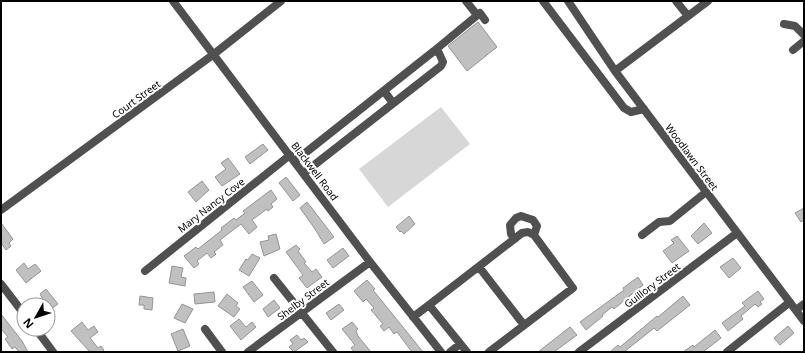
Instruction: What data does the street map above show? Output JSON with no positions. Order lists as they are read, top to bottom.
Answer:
{
  "streets": {
    "street": [
      "Court Street",
      "Woodlawn Street",
      "Blackwell Road",
      "Mary Nancy Cove",
      "Guillory Street",
      "Shelby Street"
    ]
  },
  "crossings": [
    ["Court Street", "Blackwell Road"],
    ["Woodlawn Street", "Guillory Street"],
    ["Blackwell Road", "Mary Nancy Cove"],
    ["Blackwell Road", "Shelby Street"]
  ],
  "north": "bottom left"
}
